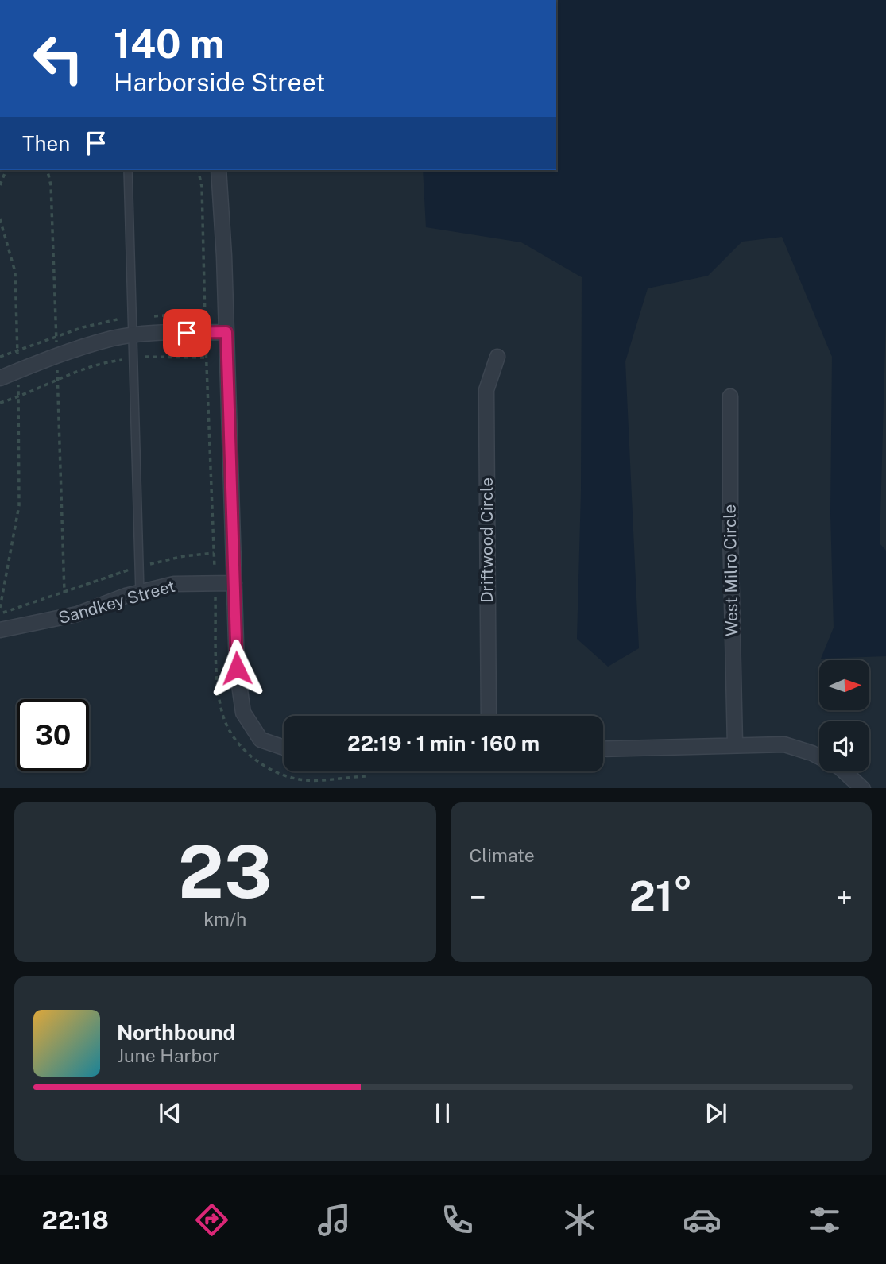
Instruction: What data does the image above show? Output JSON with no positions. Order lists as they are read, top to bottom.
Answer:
{
  "streets": {
    "street": ["Driftwood Circle", "West Milro Circle", "Sandkey Street"]
  },
  "north": "right",
  "page": {
    "turn": ["140 m", "Harborside Street"],
    "then": "Then",
    "limit": "30",
    "trip": "22:19 · 1 min · 160 m",
    "tile": [
      ["23", "km/h"],
      "Climate"
    ],
    "heat": ["−", "21°", "+"],
    "song": ["Northbound", "June Harbor"],
    "tabs": "22:18"
  }
}
